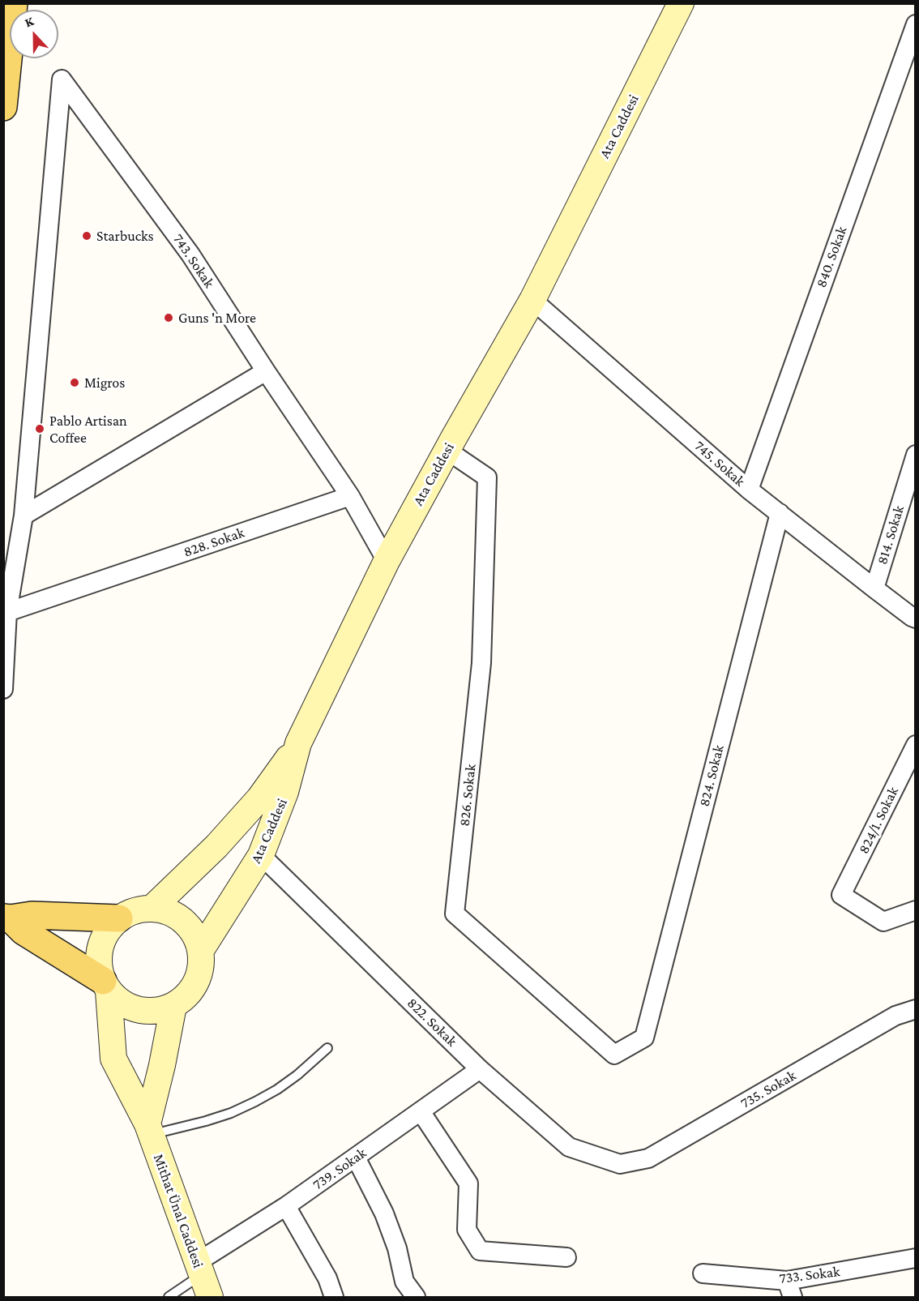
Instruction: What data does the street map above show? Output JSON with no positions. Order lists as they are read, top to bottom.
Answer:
{
  "streets": {
    "main road": ["Ata Caddesi", "Mithat Ünal Caddesi"],
    "street": [
      "840. Sokak",
      "743. Sokak",
      "745. Sokak",
      "814. Sokak",
      "828. Sokak",
      "824. Sokak",
      "826. Sokak",
      "824/1. Sokak",
      "822. Sokak",
      "735. Sokak",
      "739. Sokak",
      "733. Sokak"
    ]
  },
  "crossings": [
    ["Ata Caddesi", "745. Sokak"],
    ["Ata Caddesi", "826. Sokak"],
    ["Ata Caddesi", "822. Sokak"],
    ["Ata Caddesi", "Mithat Ünal Caddesi"],
    ["840. Sokak", "745. Sokak"],
    ["743. Sokak", "828. Sokak"],
    ["745. Sokak", "814. Sokak"],
    ["745. Sokak", "824. Sokak"],
    ["824. Sokak", "826. Sokak"],
    ["822. Sokak", "735. Sokak"],
    ["822. Sokak", "739. Sokak"],
    ["739. Sokak", "Mithat Ünal Caddesi"]
  ],
  "places": [
    "Starbucks",
    "Guns 'n More",
    "Migros",
    "Pablo Artisan Coffee"
  ],
  "north": "top"
}
